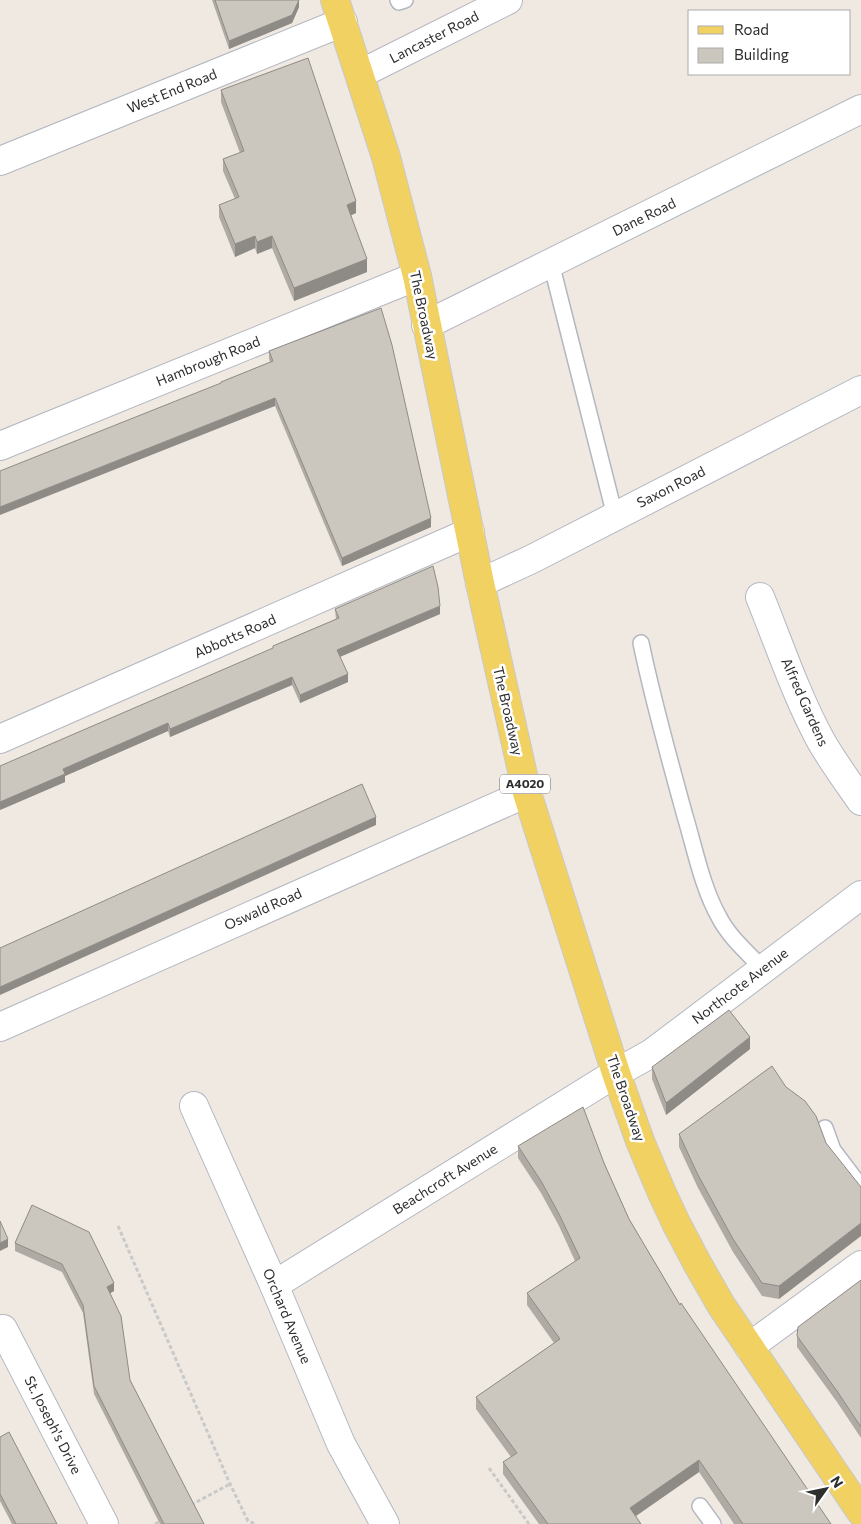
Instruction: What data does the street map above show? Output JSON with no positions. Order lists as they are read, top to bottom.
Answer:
{
  "streets": {
    "main road": ["The Broadway", "A4020"],
    "street": [
      "Lancaster Road",
      "West End Road",
      "Dane Road",
      "Hambrough Road",
      "Saxon Road",
      "Abbotts Road",
      "Alfred Gardens",
      "Oswald Road",
      "Northcote Avenue",
      "Beachcroft Avenue",
      "Orchard Avenue",
      "St. Joseph's Drive"
    ]
  },
  "crossings": [
    ["Lancaster Road", "The Broadway"],
    ["West End Road", "The Broadway"],
    ["Dane Road", "The Broadway"],
    ["The Broadway", "Hambrough Road"],
    ["The Broadway", "Saxon Road"],
    ["The Broadway", "Abbotts Road"],
    ["The Broadway", "Oswald Road"],
    ["The Broadway", "Northcote Avenue"],
    ["The Broadway", "Beachcroft Avenue"],
    ["Northcote Avenue", "Beachcroft Avenue"],
    ["Beachcroft Avenue", "Orchard Avenue"]
  ],
  "legend": ["Road", "Building"],
  "north": "top right"
}
